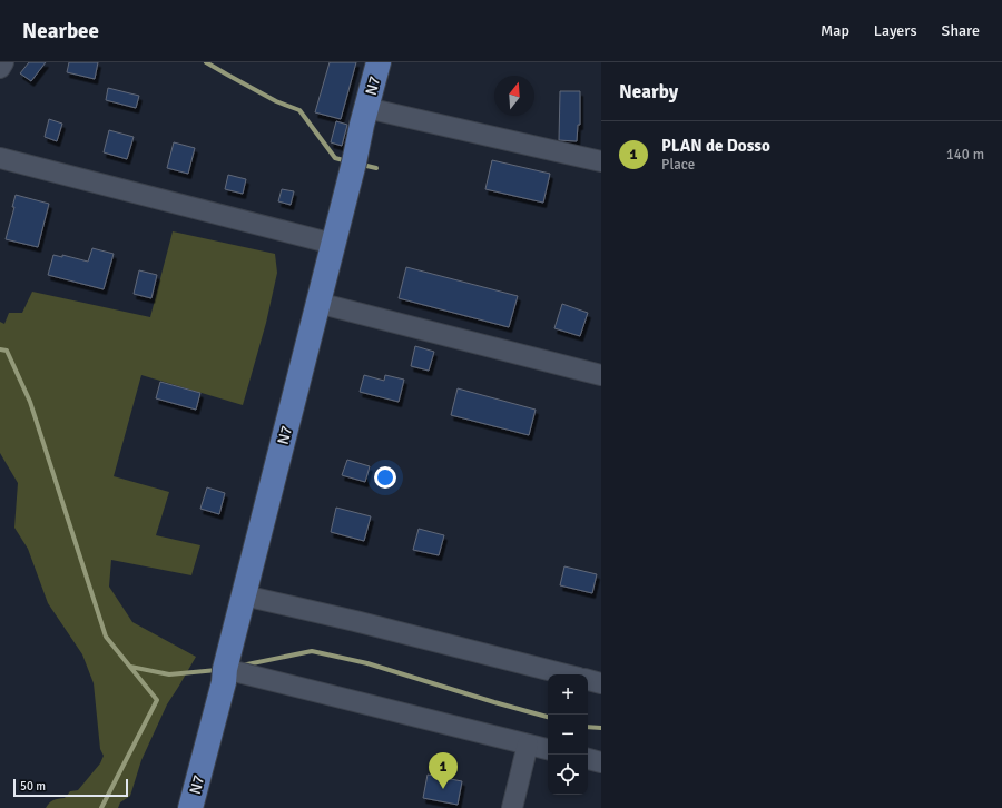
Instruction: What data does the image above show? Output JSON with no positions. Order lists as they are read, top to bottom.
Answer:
{
  "streets": {
    "main road": ["N7"]
  },
  "scale_bar": "50 m",
  "north": "top",
  "page": {
    "header": "Nearbee",
    "nav": ["Map", "Layers", "Share"],
    "heading": "Nearby",
    "list": [
      {
        "mark": "1",
        "name": "PLAN de Dosso",
        "note": "Place",
        "value": "140 m"
      }
    ],
    "map_buttons": ["+", "−"],
    "pins": "1",
    "scale": "50 m"
  }
}
